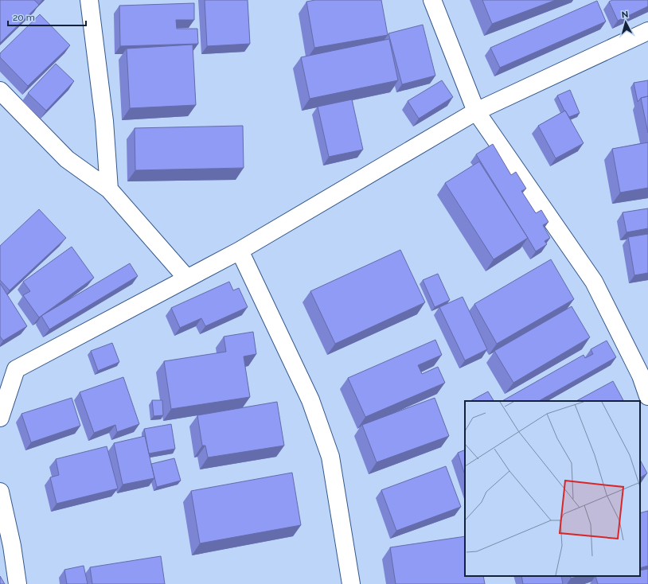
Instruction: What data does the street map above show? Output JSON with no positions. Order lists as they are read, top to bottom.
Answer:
{
  "scale_bar": "20 m",
  "north": "top"
}
